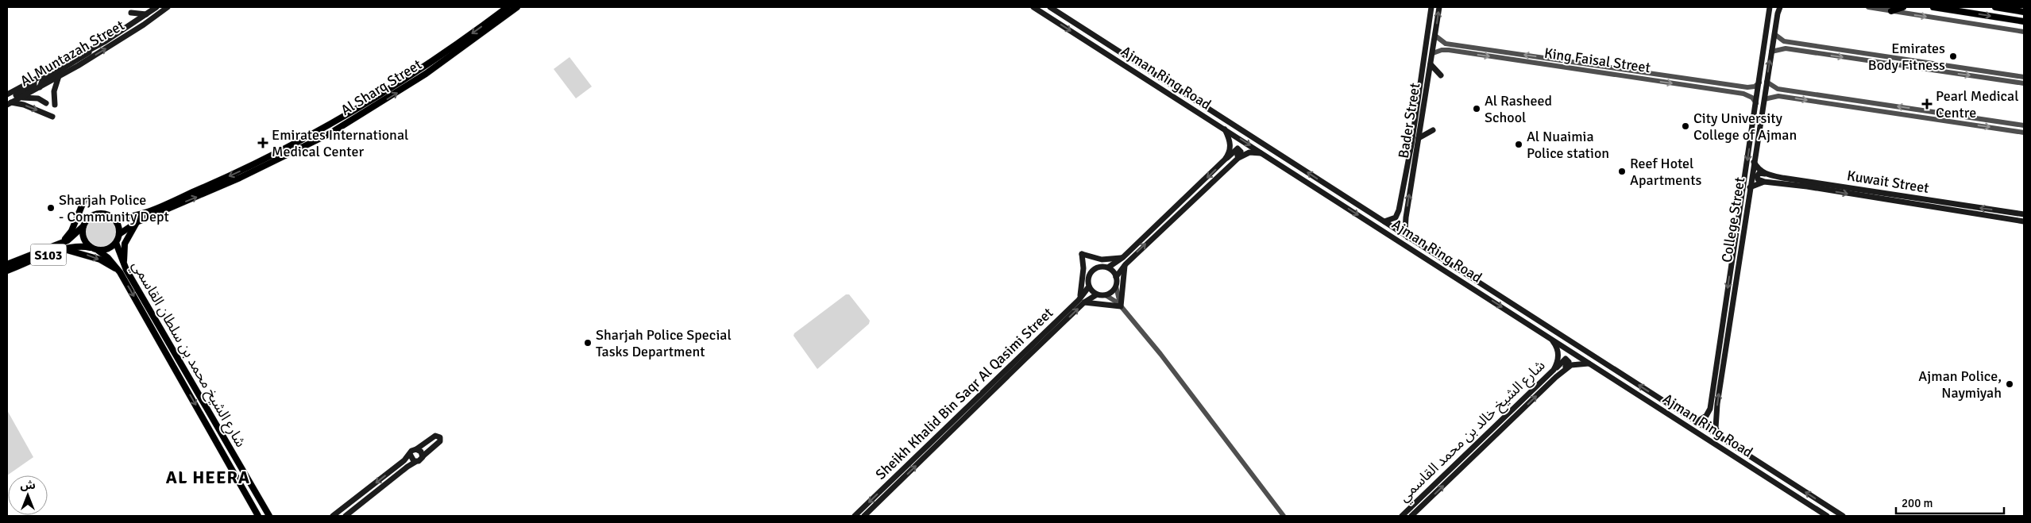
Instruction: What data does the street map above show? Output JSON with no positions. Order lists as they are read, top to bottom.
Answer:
{
  "streets": {
    "main road": [
      "Al Muntazah Street",
      "Ajman Ring Road",
      "Al Sharq Street",
      "Bader Street",
      "Kuwait Street",
      "College Street",
      "S103",
      "شارع الشيخ محمد بن سلطان القاسمي",
      "Sheikh Khalid Bin Saqr Al Qasimi Street",
      "شارع الشيخ خالد بن محمد القاسمي"
    ],
    "street": ["King Faisal Street"]
  },
  "crossings": [
    ["King Faisal Street", "Bader Street"],
    ["King Faisal Street", "College Street"],
    ["Ajman Ring Road", "Bader Street"],
    ["Ajman Ring Road", "College Street"],
    ["Ajman Ring Road", "شارع الشيخ خالد بن محمد القاسمي"],
    ["Al Sharq Street", "S103"],
    ["Al Sharq Street", "شارع الشيخ محمد بن سلطان القاسمي"],
    ["Kuwait Street", "College Street"],
    ["S103", "شارع الشيخ محمد بن سلطان القاسمي"]
  ],
  "districts": ["AL HEERA"],
  "places": {
    "other": [
      "Emirates Body Fitness",
      "Al Rasheed School",
      "City University College of Ajman",
      "Al Nuaimia Police station",
      "Reef Hotel Apartments",
      "Sharjah Police - Community Dept",
      "Sharjah Police Special Tasks Department",
      "Ajman Police, Naymiyah"
    ],
    "health": ["Pearl Medical Centre", "Emirates International Medical Center"]
  },
  "scale_bar": "200 m",
  "north": "top"
}
